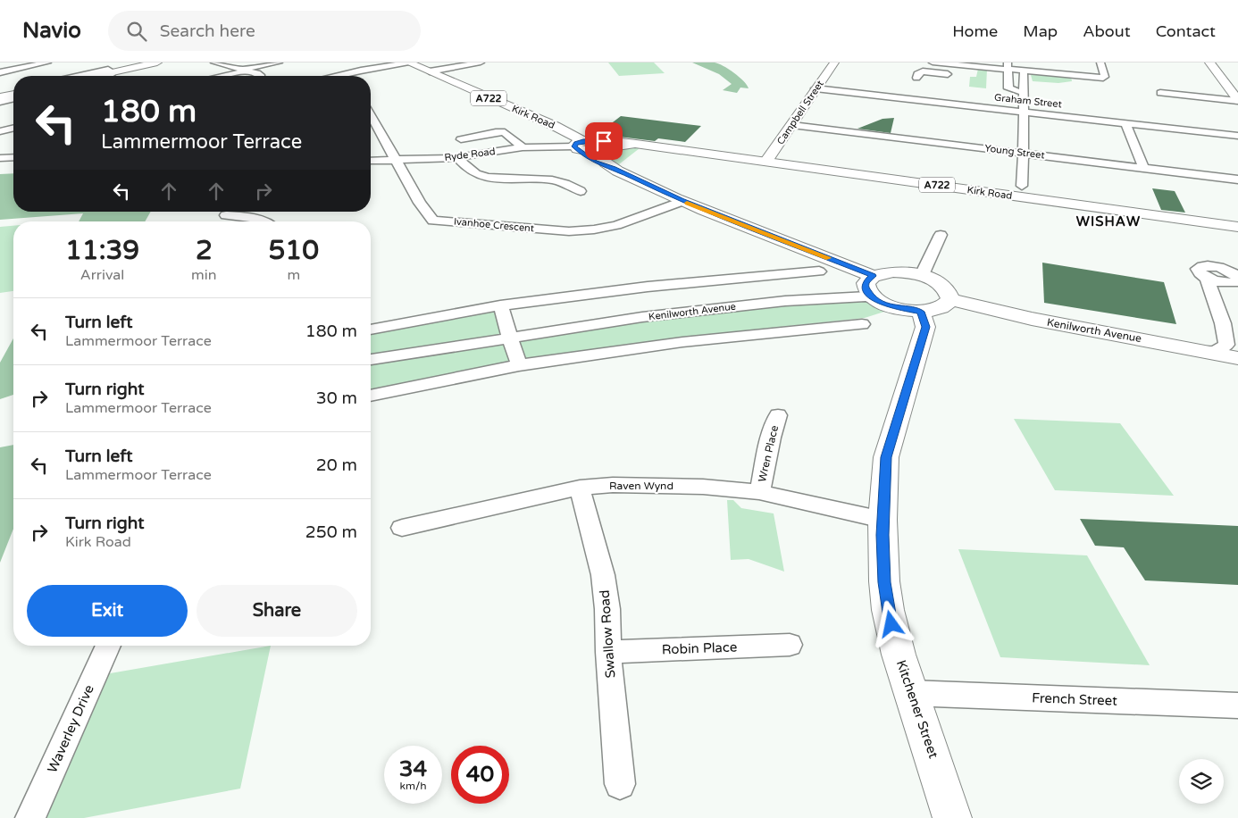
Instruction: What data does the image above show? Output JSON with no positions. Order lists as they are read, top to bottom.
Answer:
{
  "streets": {
    "main road": [
      "A722",
      "Campbell Street",
      "Kirk Road",
      "Kenilworth Avenue",
      "Kitchener Street"
    ],
    "street": [
      "Graham Street",
      "Young Street",
      "Ryde Road",
      "Ivanhoe Crescent",
      "Wren Place",
      "Raven Wynd",
      "Swallow Road",
      "Robin Place",
      "French Street",
      "Waverley Drive"
    ]
  },
  "crossings": [
    ["Graham Street", "Campbell Street"],
    ["Campbell Street", "Kirk Road"],
    ["Campbell Street", "Young Street"],
    ["Kirk Road", "Ryde Road"],
    ["Ryde Road", "Ivanhoe Crescent"],
    ["Wren Place", "Raven Wynd"],
    ["Raven Wynd", "Swallow Road"],
    ["Raven Wynd", "Kitchener Street"],
    ["Swallow Road", "Robin Place"],
    ["French Street", "Kitchener Street"]
  ],
  "districts": ["WISHAW"],
  "page": {
    "header": "Navio",
    "search": "Search here",
    "nav": [
      "Home",
      "Map",
      "About",
      "Contact"
    ],
    "turn": ["180 m", "Lammermoor Terrace"],
    "eta": [
      "11:39",
      "Arrival",
      "2",
      "min",
      "510",
      "m"
    ],
    "list": [
      {
        "name": "Turn left",
        "note": "Lammermoor Terrace",
        "value": "180 m"
      },
      {
        "name": "Turn right",
        "note": "Lammermoor Terrace",
        "value": "30 m"
      },
      {
        "name": "Turn left",
        "note": "Lammermoor Terrace",
        "value": "20 m"
      },
      {
        "name": "Turn right",
        "note": "Kirk Road",
        "value": "250 m"
      }
    ],
    "buttons": ["Exit", "Share"],
    "speed": "34 km/h",
    "limit": "40"
  }
}
